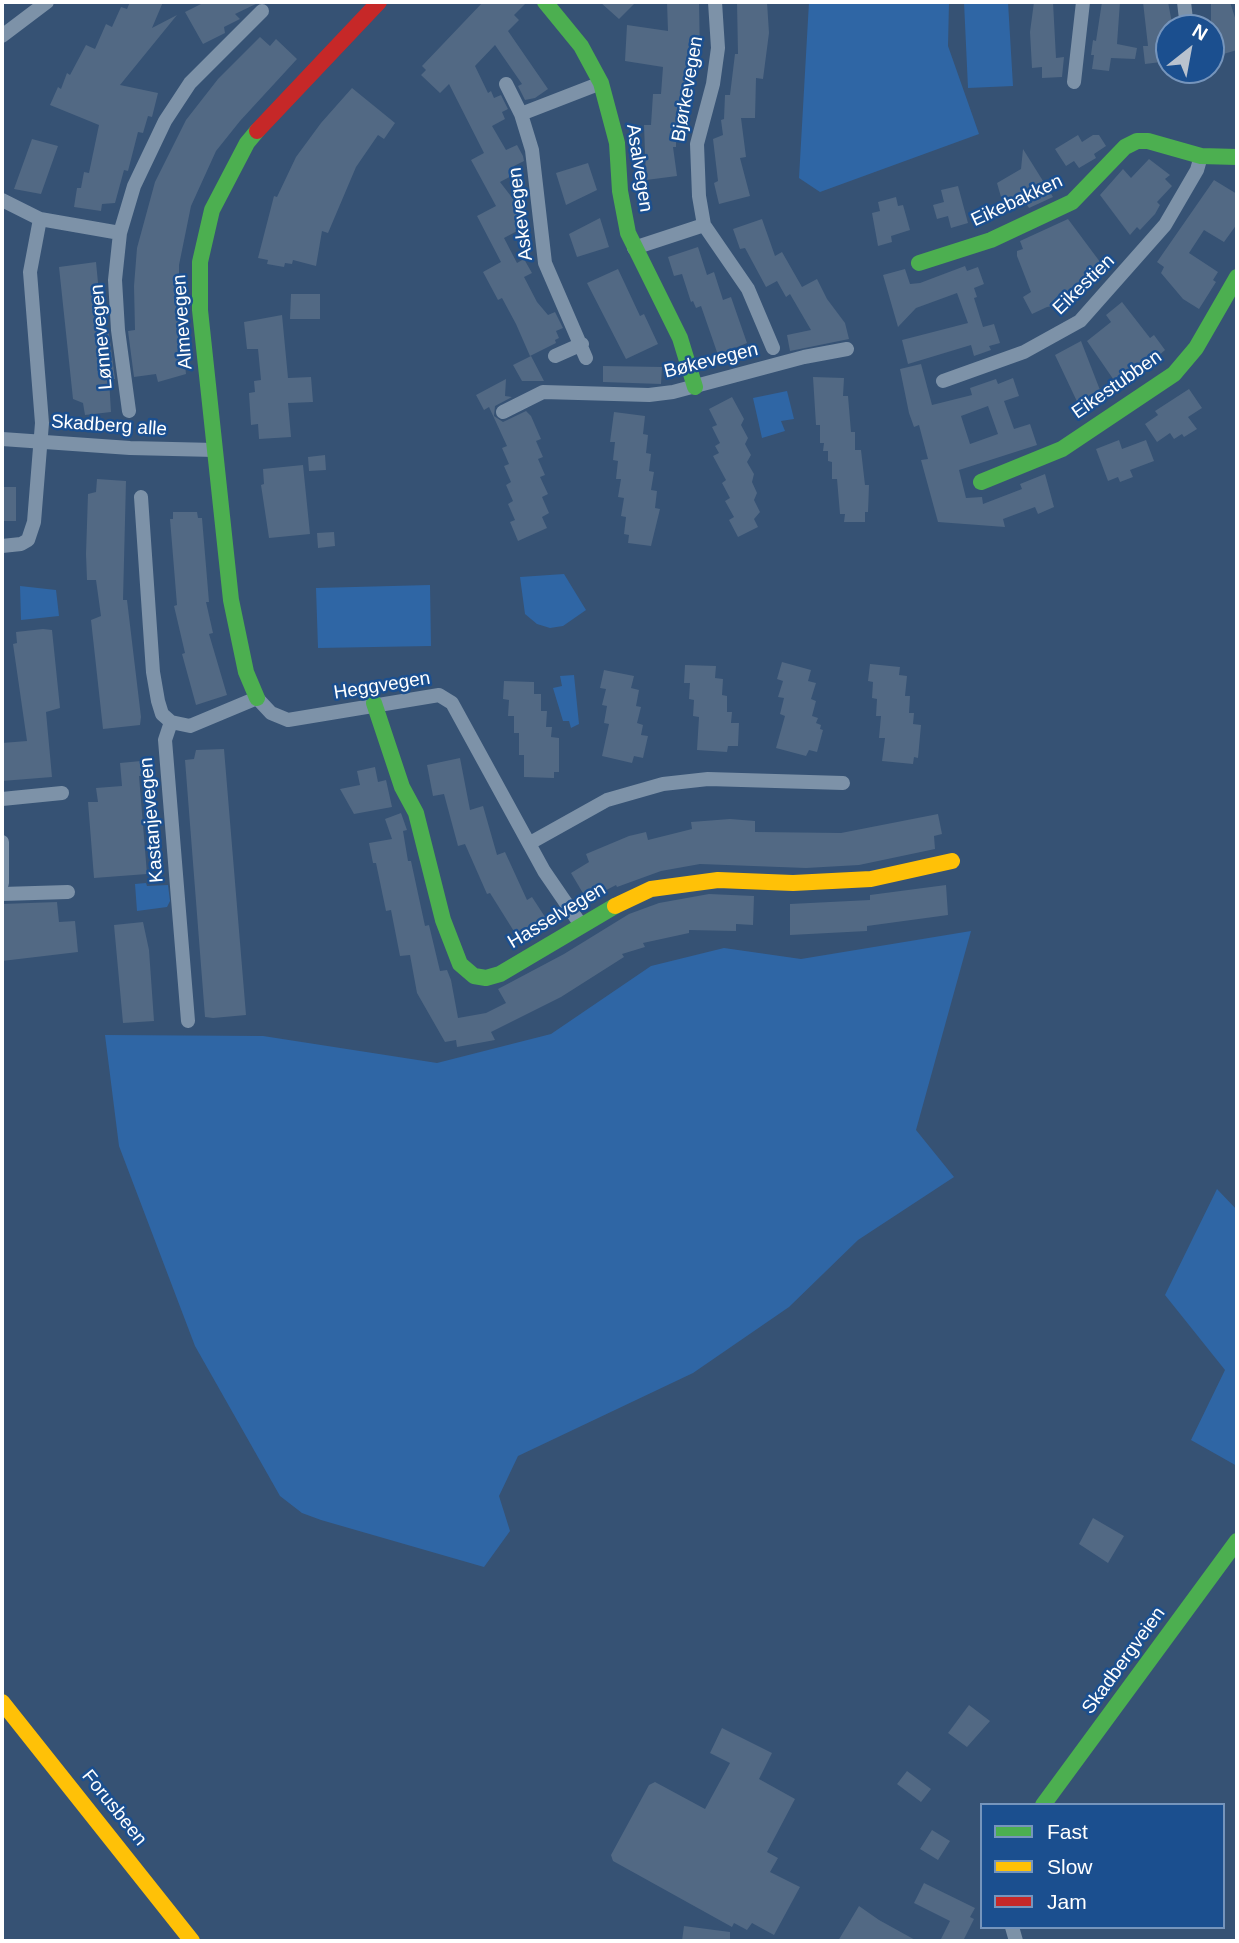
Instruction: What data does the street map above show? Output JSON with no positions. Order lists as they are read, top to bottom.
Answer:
{
  "streets": {
    "street": [
      "Bjørkevegen",
      "Asalvegen",
      "Eikebakken",
      "Askevegen",
      "Eikestien",
      "Almevegen",
      "Lønnevegen",
      "Bøkevegen",
      "Eikestubben",
      "Skadberg alle",
      "Heggvegen",
      "Kastanjevegen",
      "Hasselvegen",
      "Skadbergveien",
      "Forusbeen"
    ]
  },
  "crossings": [
    ["Asalvegen", "Bøkevegen"],
    ["Eikebakken", "Eikestien"],
    ["Almevegen", "Skadberg alle"],
    ["Almevegen", "Heggvegen"],
    ["Heggvegen", "Hasselvegen"]
  ],
  "legend": ["Fast", "Slow", "Jam"],
  "north": "top right"
}
